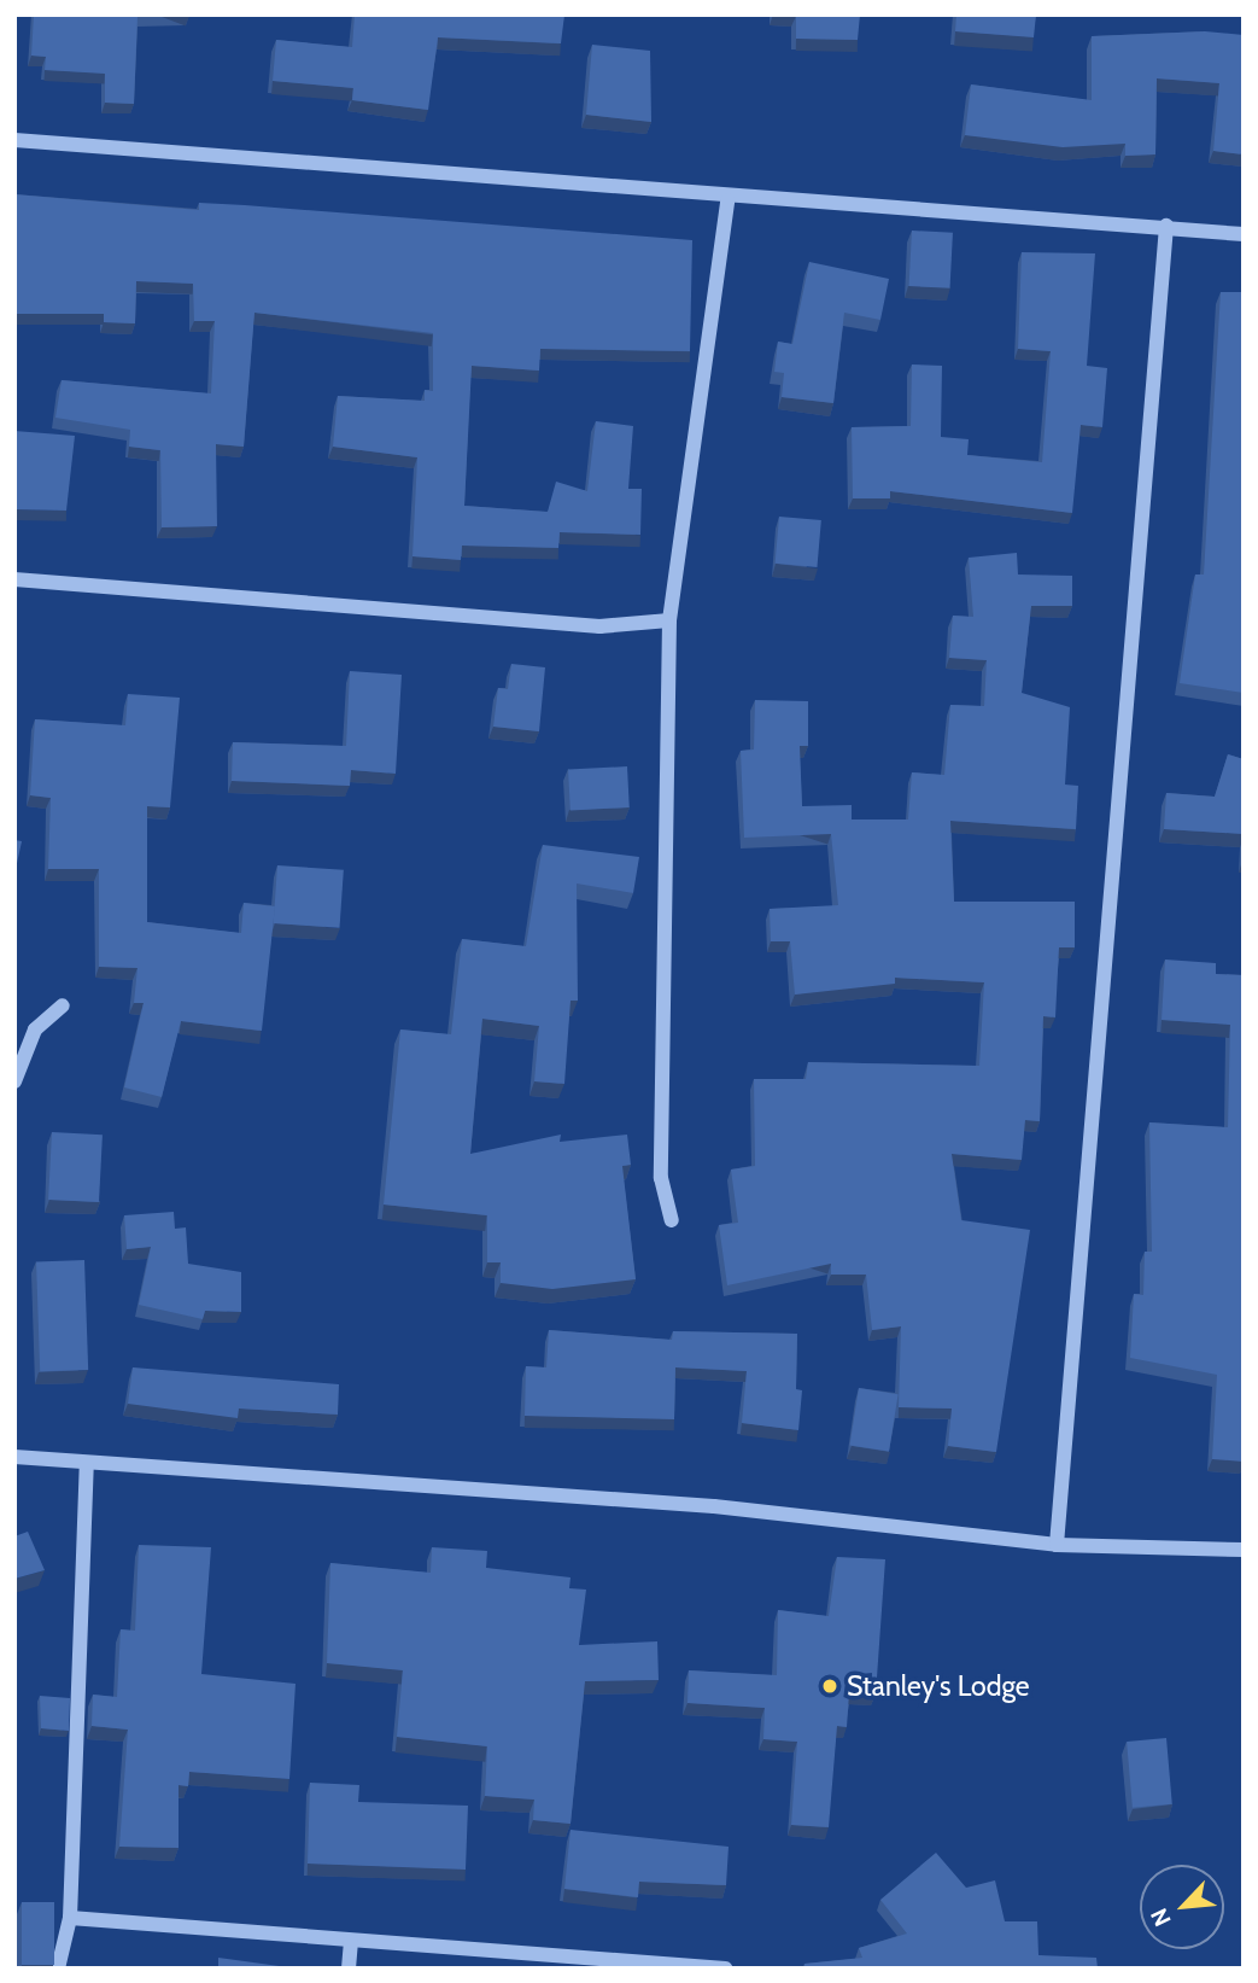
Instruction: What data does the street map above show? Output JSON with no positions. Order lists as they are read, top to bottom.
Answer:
{
  "places": ["Stanley's Lodge"],
  "north": "bottom left"
}
